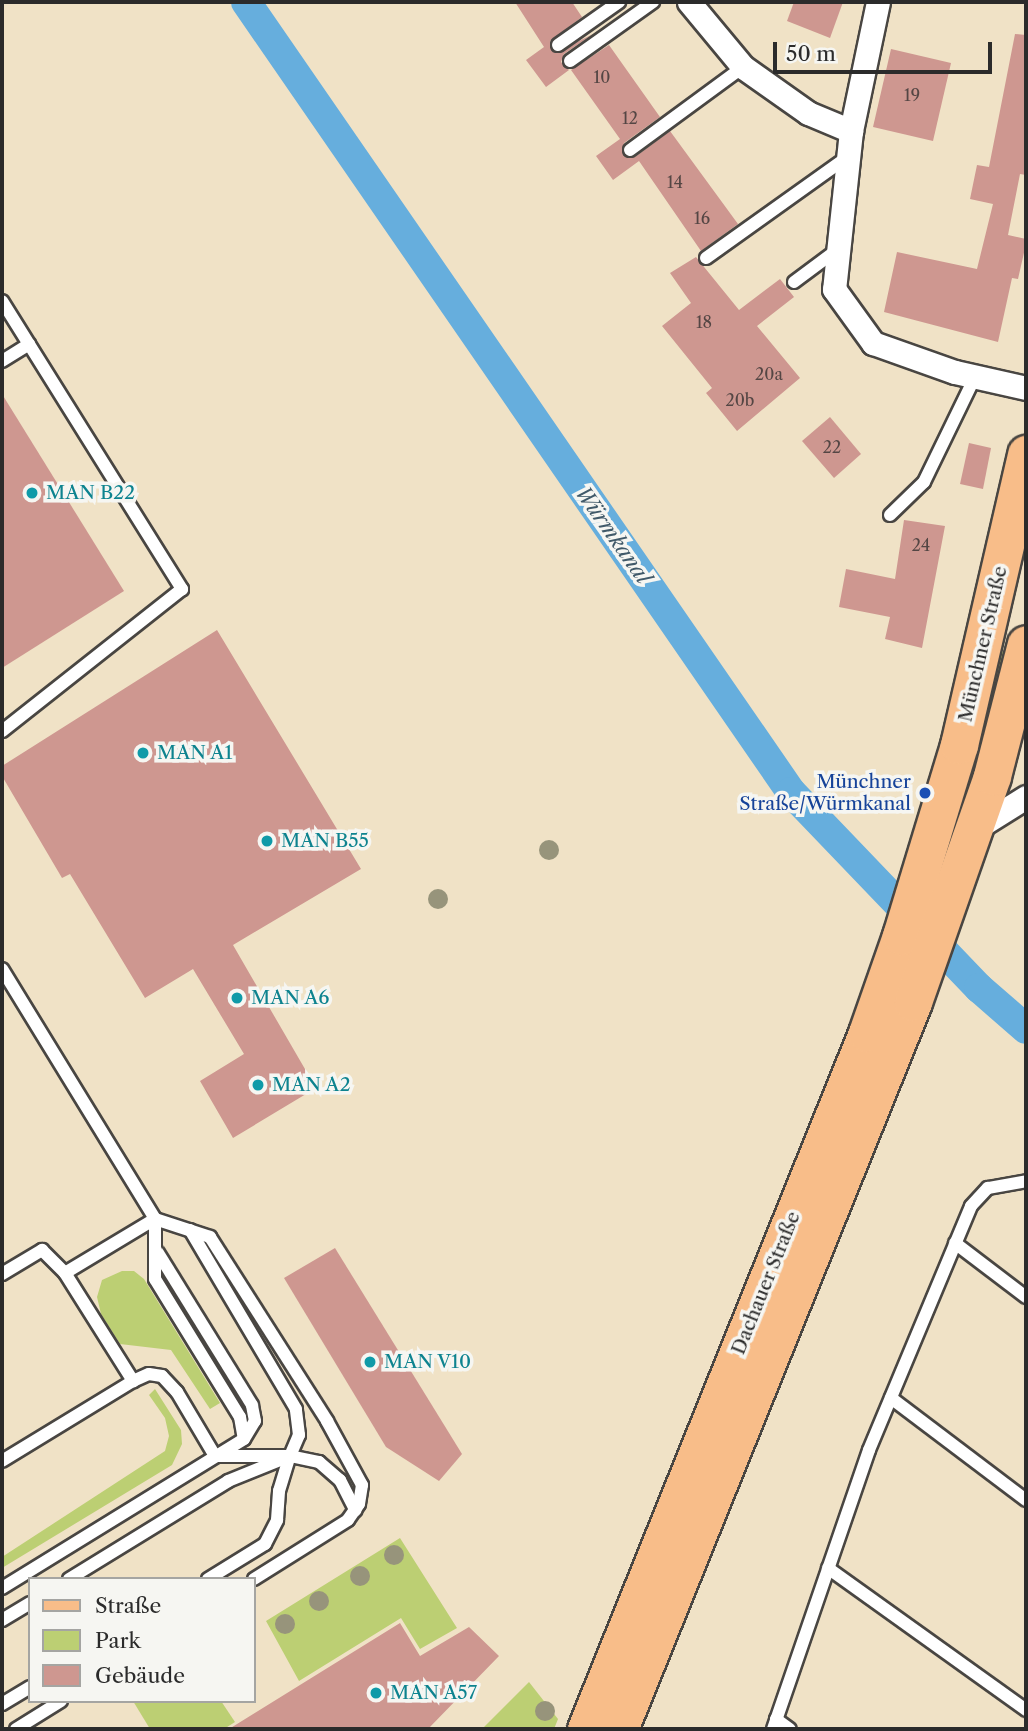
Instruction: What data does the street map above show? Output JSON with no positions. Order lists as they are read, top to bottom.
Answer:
{
  "streets": {
    "main road": ["Münchner Straße", "Dachauer Straße"]
  },
  "crossings": [
    ["Münchner Straße", "Dachauer Straße"]
  ],
  "water": ["Würmkanal"],
  "places": [
    "MAN B22",
    "MAN A1",
    "Münchner Straße/Würmkanal",
    "MAN B55",
    "MAN A6",
    "MAN A2",
    "MAN V10",
    "MAN A57"
  ],
  "house_numbers": [
    "10",
    "19",
    "12",
    "14",
    "16",
    "18",
    "20a",
    "20b",
    "22",
    "24"
  ],
  "legend": ["Straße", "Park", "Gebäude"],
  "scale_bar": "50 m"
}
